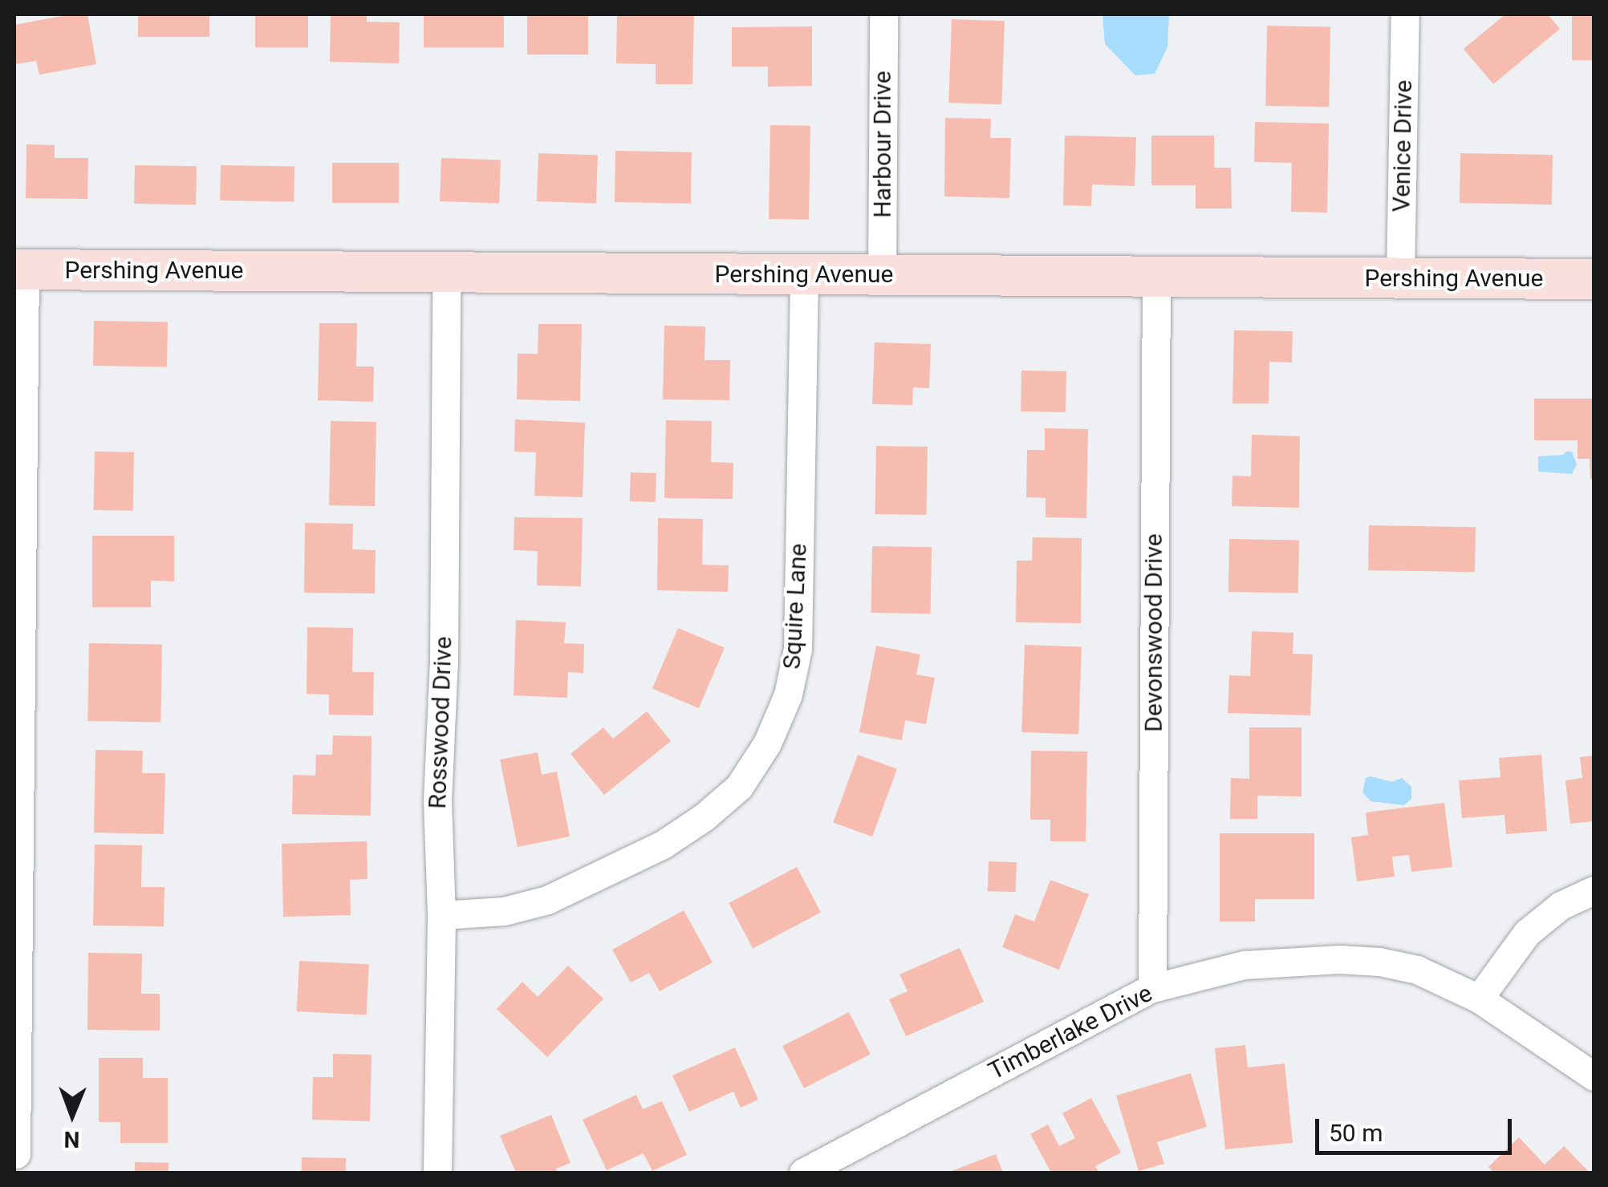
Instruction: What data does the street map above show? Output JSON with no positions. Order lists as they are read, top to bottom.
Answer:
{
  "streets": {
    "street": [
      "Harbour Drive",
      "Venice Drive",
      "Pershing Avenue",
      "Squire Lane",
      "Devonswood Drive",
      "Rosswood Drive",
      "Timberlake Drive"
    ]
  },
  "crossings": [
    ["Harbour Drive", "Pershing Avenue"],
    ["Venice Drive", "Pershing Avenue"],
    ["Pershing Avenue", "Squire Lane"],
    ["Pershing Avenue", "Devonswood Drive"],
    ["Pershing Avenue", "Rosswood Drive"],
    ["Squire Lane", "Rosswood Drive"],
    ["Devonswood Drive", "Timberlake Drive"]
  ],
  "scale_bar": "50 m",
  "north": "bottom"
}
